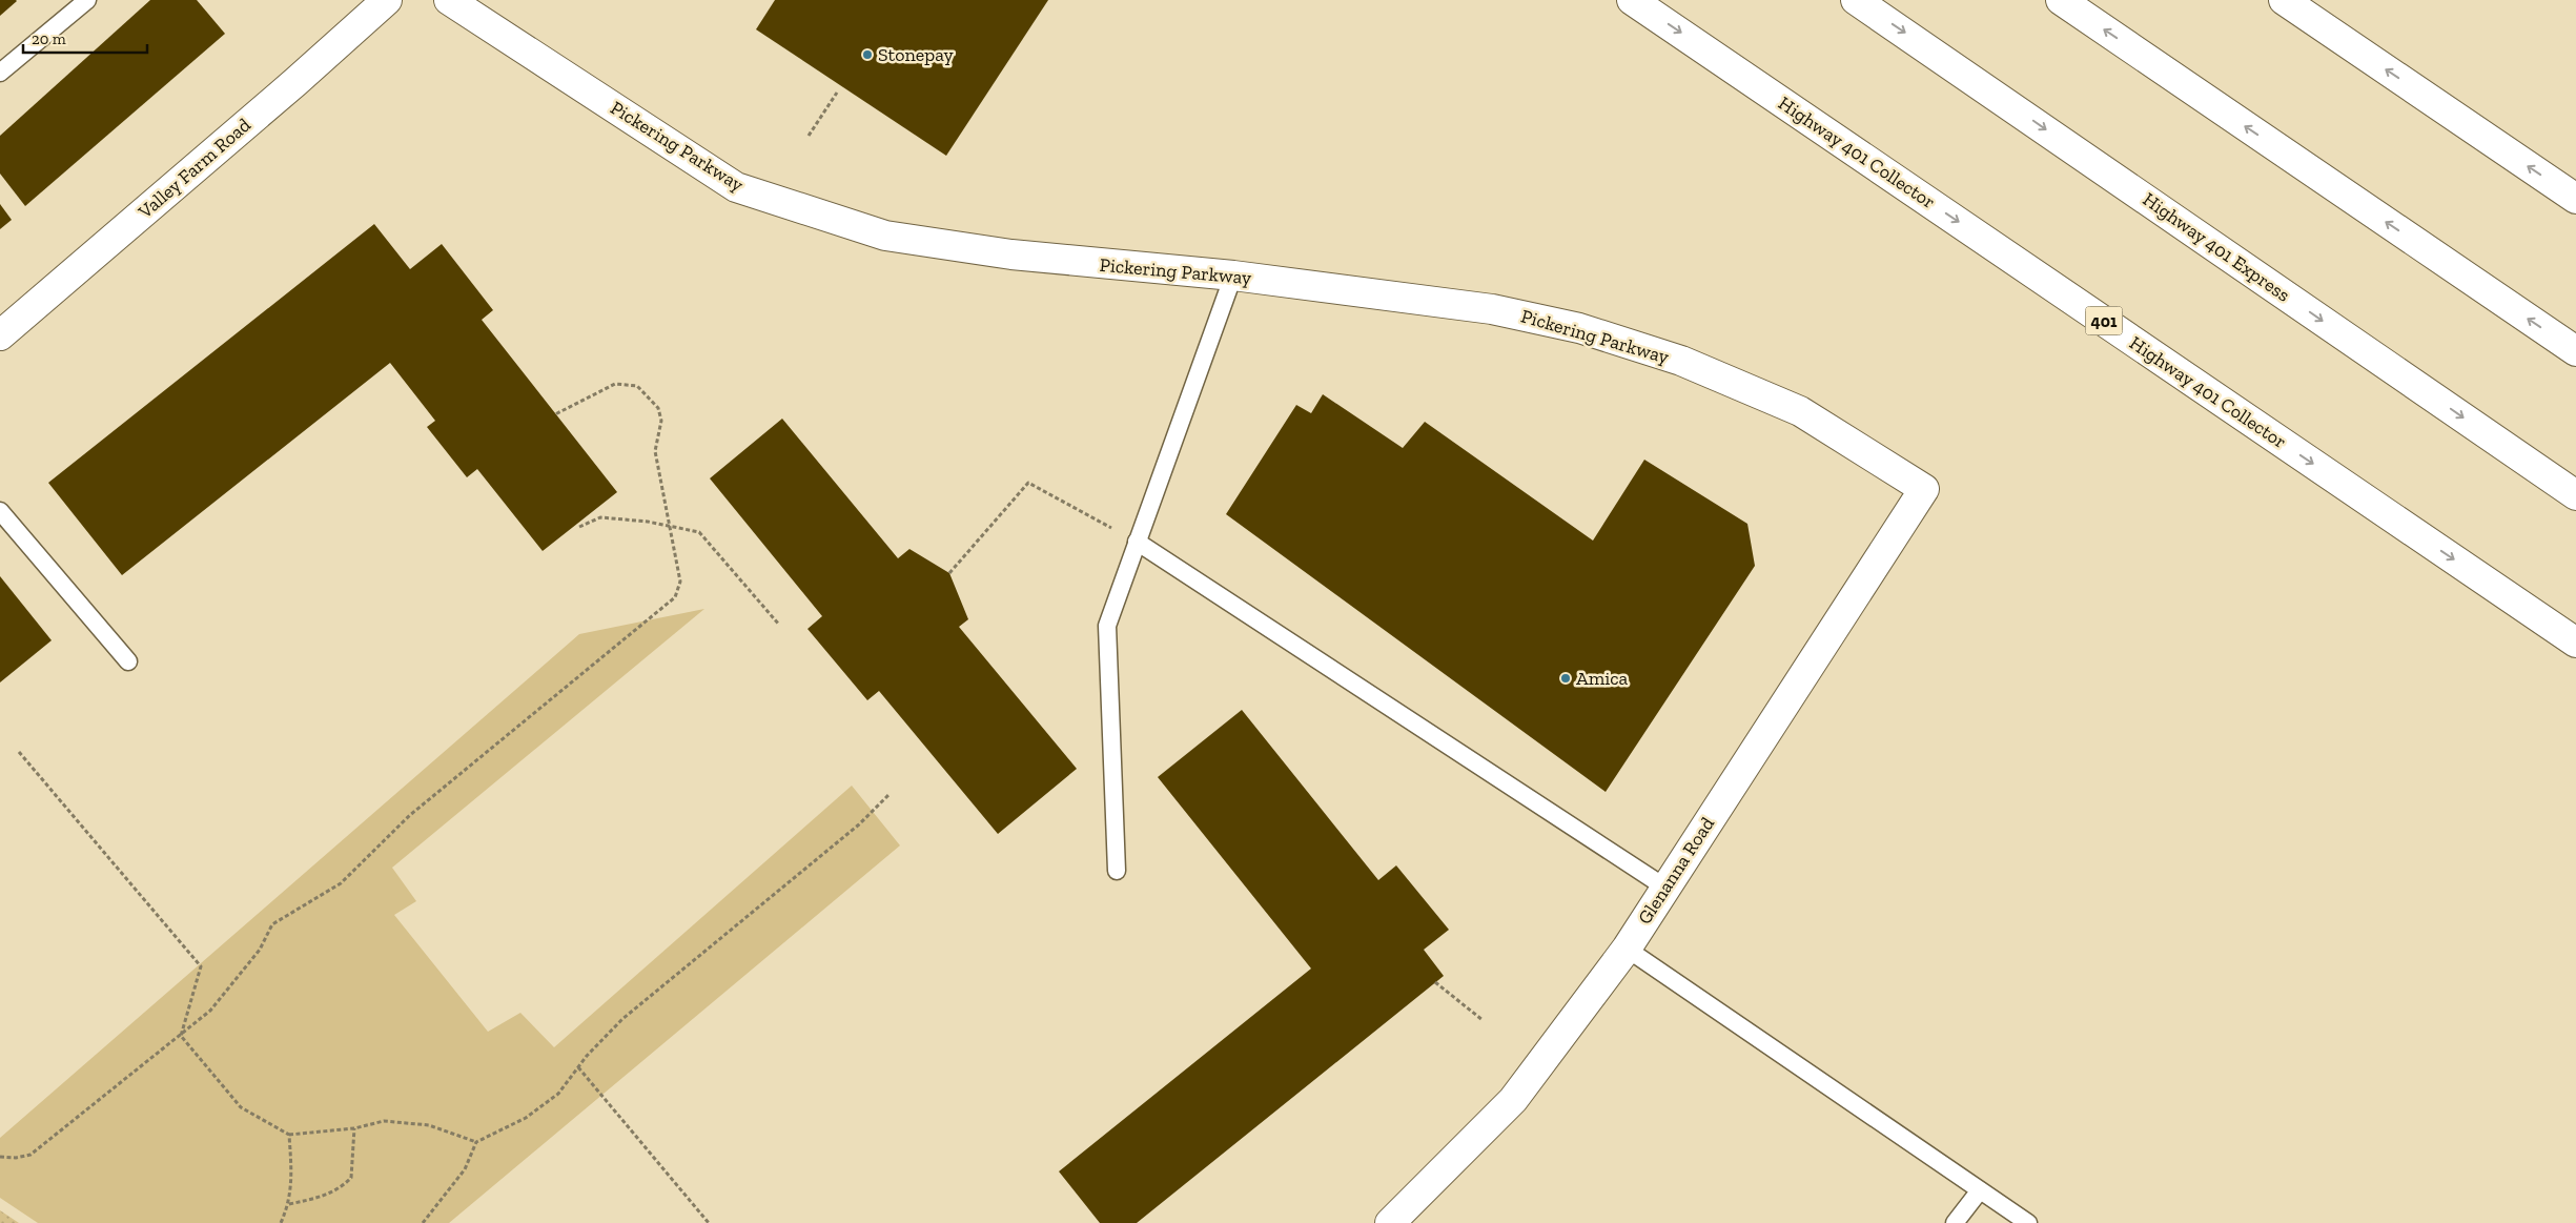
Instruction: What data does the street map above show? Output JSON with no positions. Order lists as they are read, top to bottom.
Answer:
{
  "streets": {
    "main road": [
      "Pickering Parkway",
      "Highway 401 Collector",
      "Valley Farm Road",
      "Highway 401 Express",
      "401",
      "Glenanna Road"
    ]
  },
  "crossings": [
    ["Pickering Parkway", "Glenanna Road"]
  ],
  "places": ["Stonepay", "Amica"],
  "scale_bar": "20 m"
}
